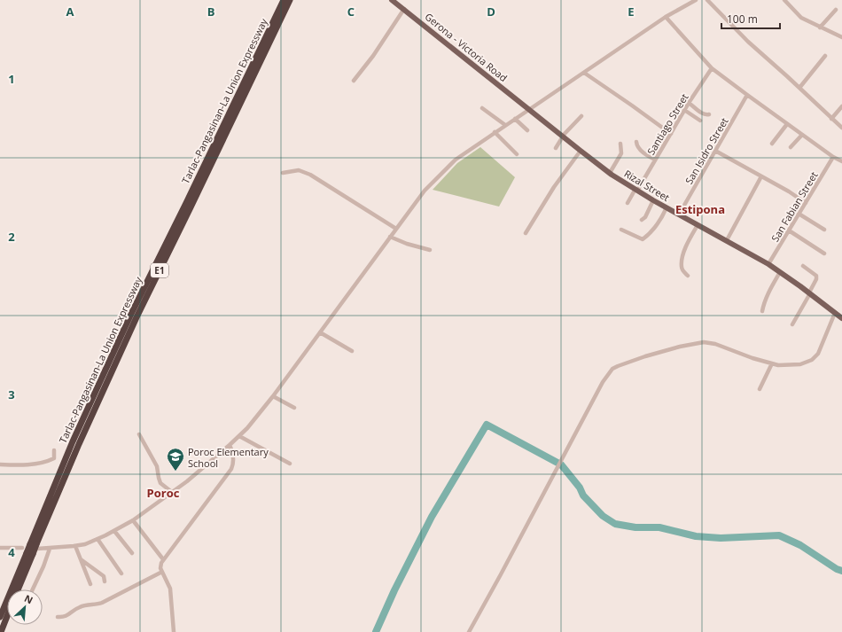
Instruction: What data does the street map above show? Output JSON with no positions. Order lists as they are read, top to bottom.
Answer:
{
  "streets": {
    "highway": ["Tarlac-Pangasinan-La Union Expressway", "E1"],
    "main road": ["Gerona - Victoria Road", "Rizal Street"],
    "street": ["Santiago Street", "San Isidro Street", "San Fabian Street"]
  },
  "crossings": [
    ["Gerona - Victoria Road", "Rizal Street"],
    ["Santiago Street", "Rizal Street"],
    ["San Isidro Street", "Rizal Street"],
    ["Rizal Street", "San Fabian Street"]
  ],
  "districts": ["Estipona", "Poroc"],
  "places": {
    "school or university": ["Poroc Elementary School"]
  },
  "scale_bar": "100 m",
  "north": "top right",
  "grid": {
    "columns": [
      "A",
      "B",
      "C",
      "D",
      "E"
    ],
    "rows": [
      "1",
      "2",
      "3",
      "4"
    ]
  }
}
